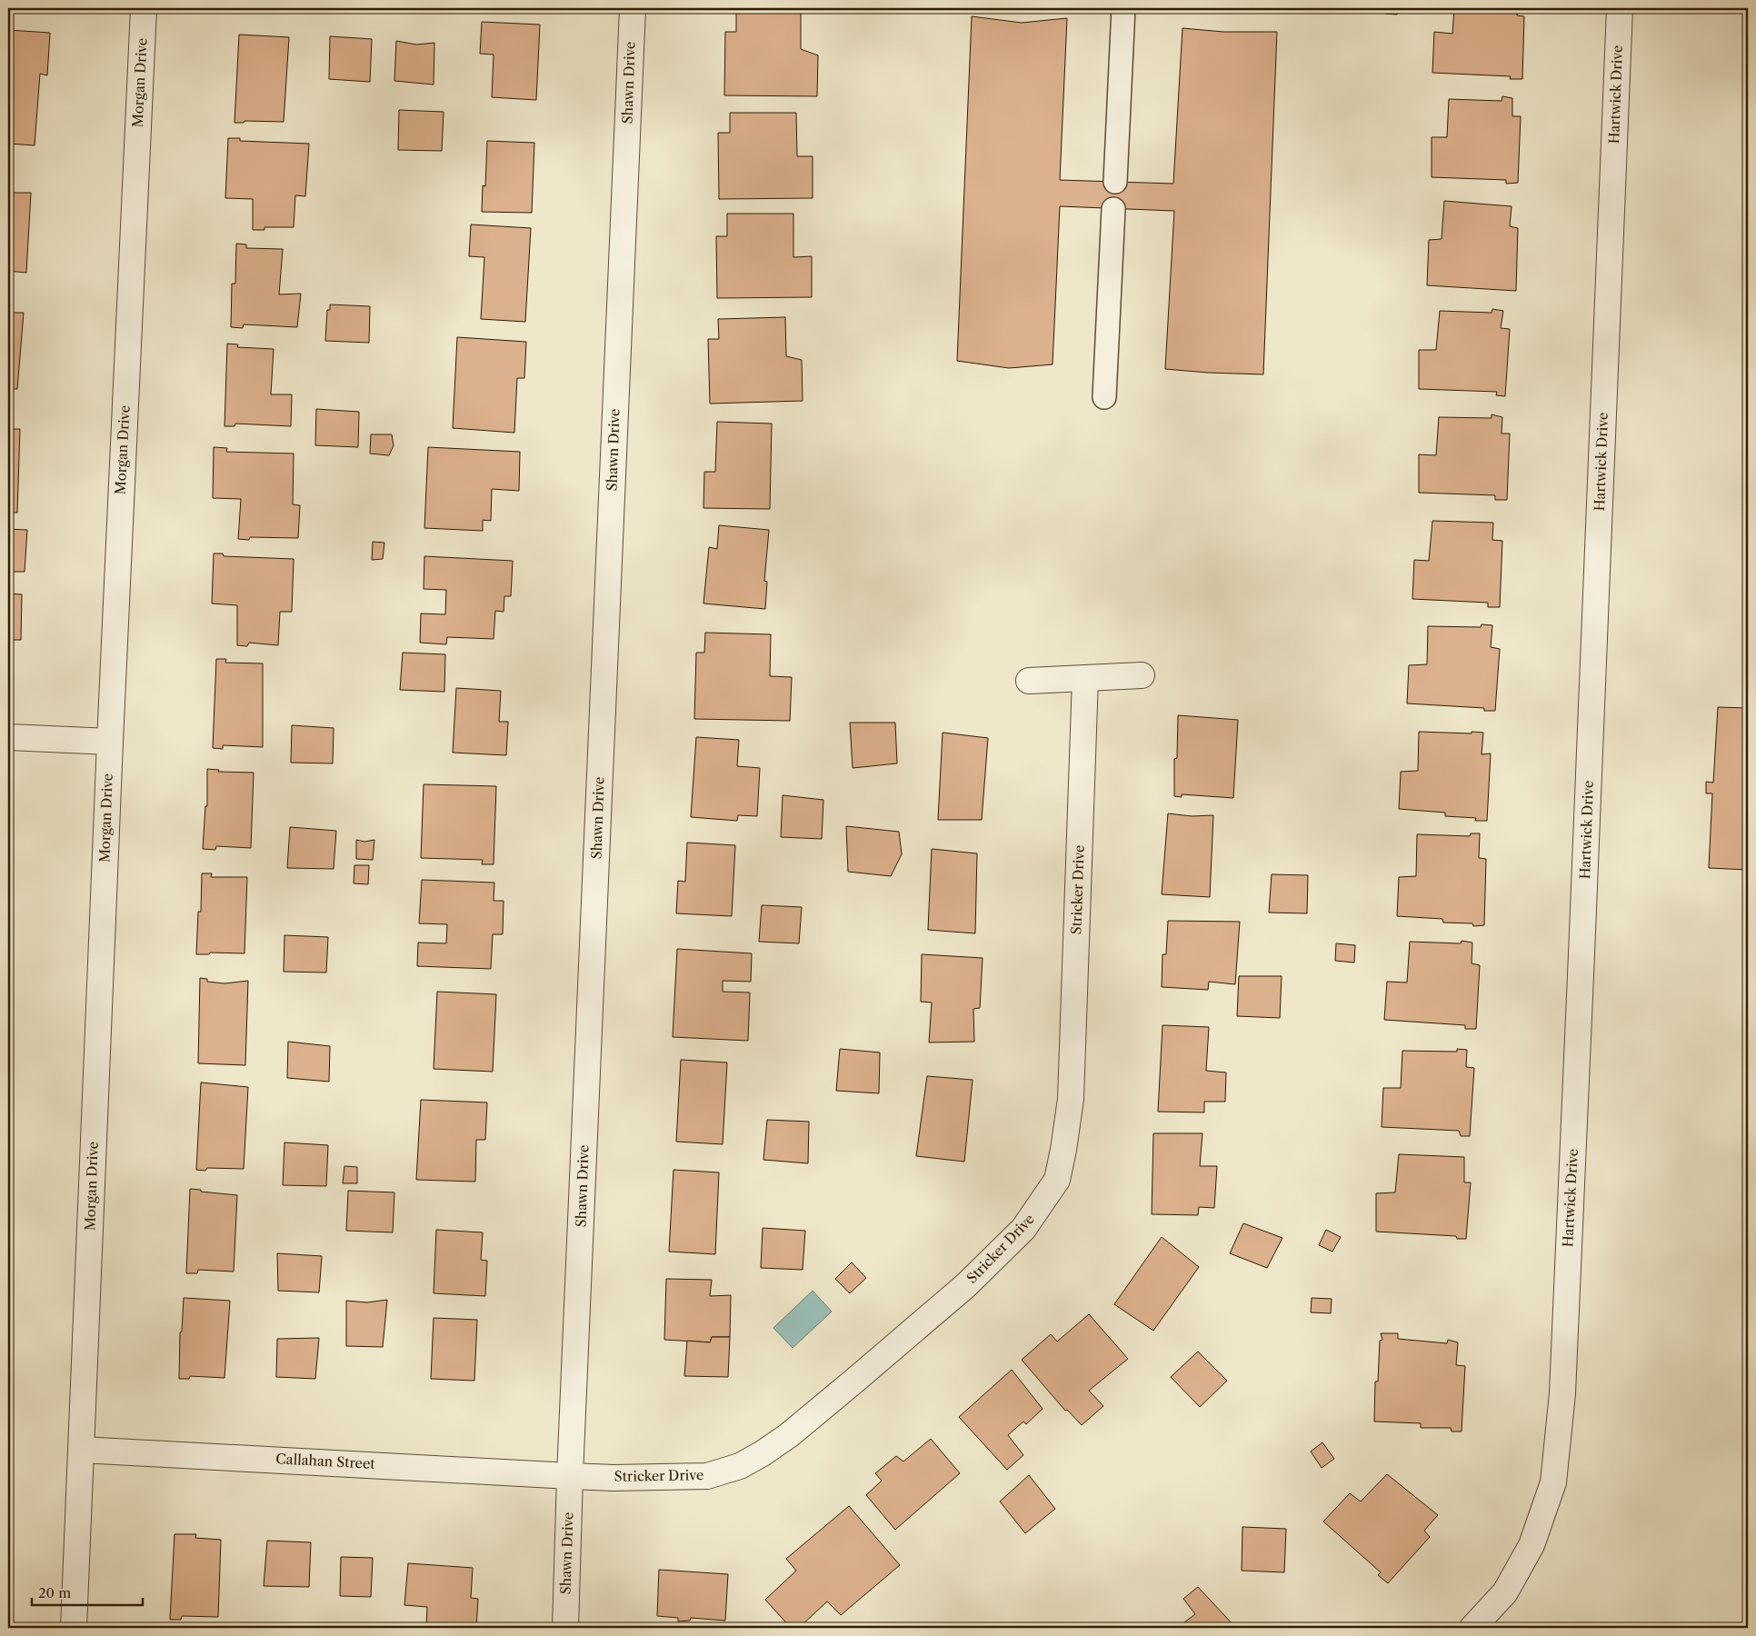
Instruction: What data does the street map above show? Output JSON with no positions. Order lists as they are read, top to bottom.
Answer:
{
  "streets": {
    "street": [
      "Morgan Drive",
      "Shawn Drive",
      "Hartwick Drive",
      "Stricker Drive",
      "Callahan Street"
    ]
  },
  "crossings": [
    ["Morgan Drive", "Callahan Street"],
    ["Shawn Drive", "Stricker Drive"],
    ["Shawn Drive", "Callahan Street"],
    ["Stricker Drive", "Callahan Street"]
  ],
  "scale_bar": "20 m"
}
